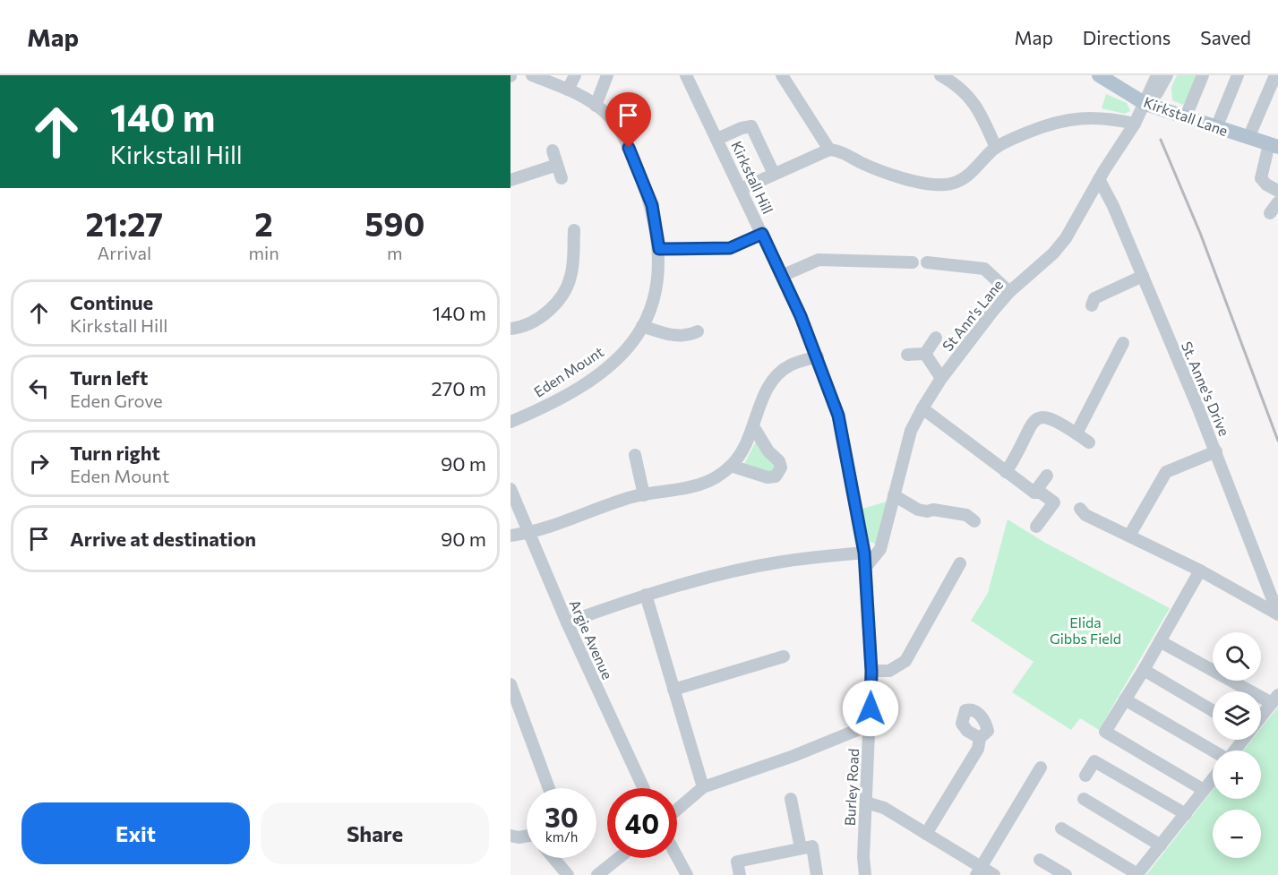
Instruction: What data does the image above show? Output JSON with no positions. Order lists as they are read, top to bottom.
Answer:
{
  "streets": {
    "main road": ["Kirkstall Lane"],
    "street": [
      "Kirkstall Hill",
      "St Ann's Lane",
      "Eden Mount",
      "St. Anne's Drive",
      "Argie Avenue",
      "Burley Road"
    ]
  },
  "crossings": [
    ["Kirkstall Lane", "St Ann's Lane"],
    ["Kirkstall Hill", "Burley Road"],
    ["St Ann's Lane", "St. Anne's Drive"],
    ["St Ann's Lane", "Burley Road"]
  ],
  "parks": ["Elida Gibbs Field"],
  "page": {
    "header": "Map",
    "nav": ["Map", "Directions", "Saved"],
    "turn": ["140 m", "Kirkstall Hill"],
    "eta": [
      "21:27",
      "Arrival",
      "2",
      "min",
      "590",
      "m"
    ],
    "list": [
      {
        "name": "Continue",
        "note": "Kirkstall Hill",
        "value": "140 m"
      },
      {
        "name": "Turn left",
        "note": "Eden Grove",
        "value": "270 m"
      },
      {
        "name": "Turn right",
        "note": "Eden Mount",
        "value": "90 m"
      },
      {
        "name": "Arrive at destination",
        "value": "90 m"
      }
    ],
    "map_buttons": ["+", "−"],
    "speed": "30 km/h",
    "limit": "40",
    "buttons": ["Exit", "Share"]
  }
}
